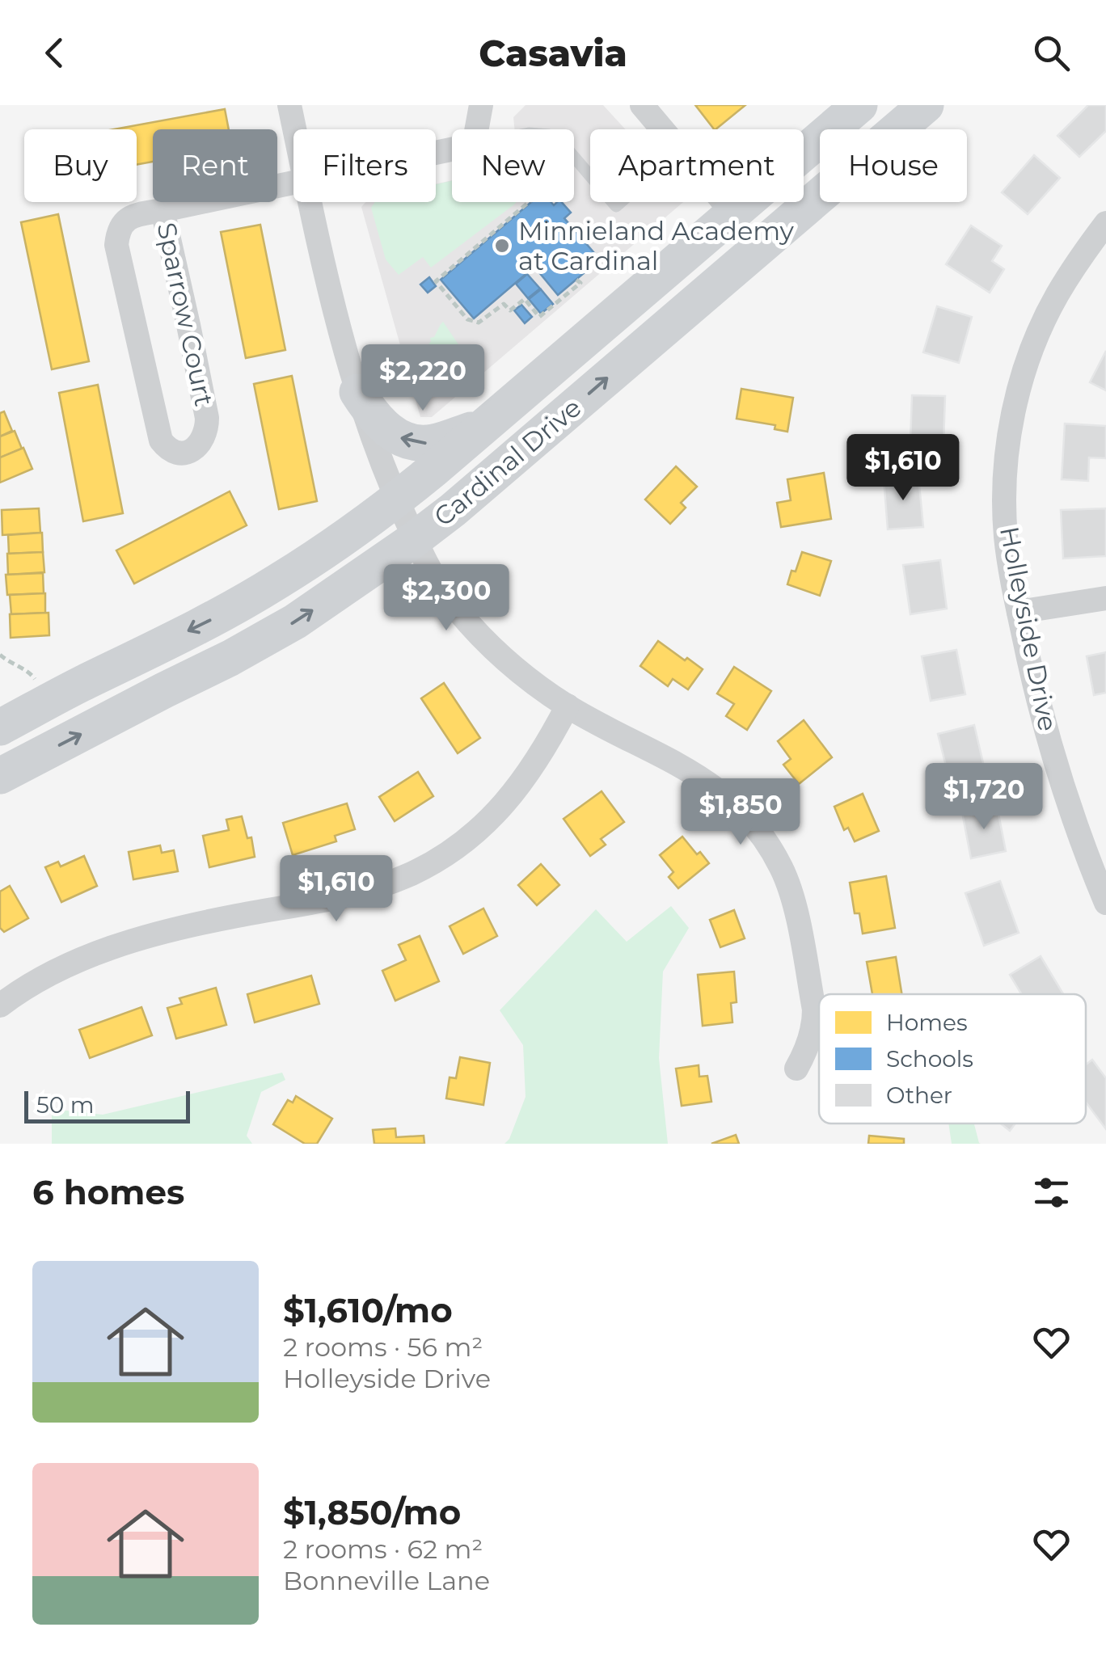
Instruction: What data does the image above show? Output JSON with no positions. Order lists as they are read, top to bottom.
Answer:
{
  "streets": {
    "main road": ["Cardinal Drive"],
    "street": ["Sparrow Court", "Holleyside Drive"]
  },
  "places": ["Minnieland Academy at Cardinal"],
  "legend": ["Homes", "Schools", "Other"],
  "scale_bar": "50 m",
  "page": {
    "header": "Casavia",
    "chip": [
      "Buy",
      "Rent",
      "Filters",
      "New",
      "Apartment",
      "House"
    ],
    "price": [
      "$2,220",
      "$1,610",
      "$2,300",
      "$1,720",
      "$1,850",
      "$1,610"
    ],
    "scale": "50 m",
    "heading": "6 homes",
    "list": [
      {
        "name": "$1,610/mo",
        "note": "2 rooms · 56 m² · Holleyside Drive"
      },
      {
        "name": "$1,850/mo",
        "note": "2 rooms · 62 m² · Bonneville Lane"
      }
    ]
  }
}
